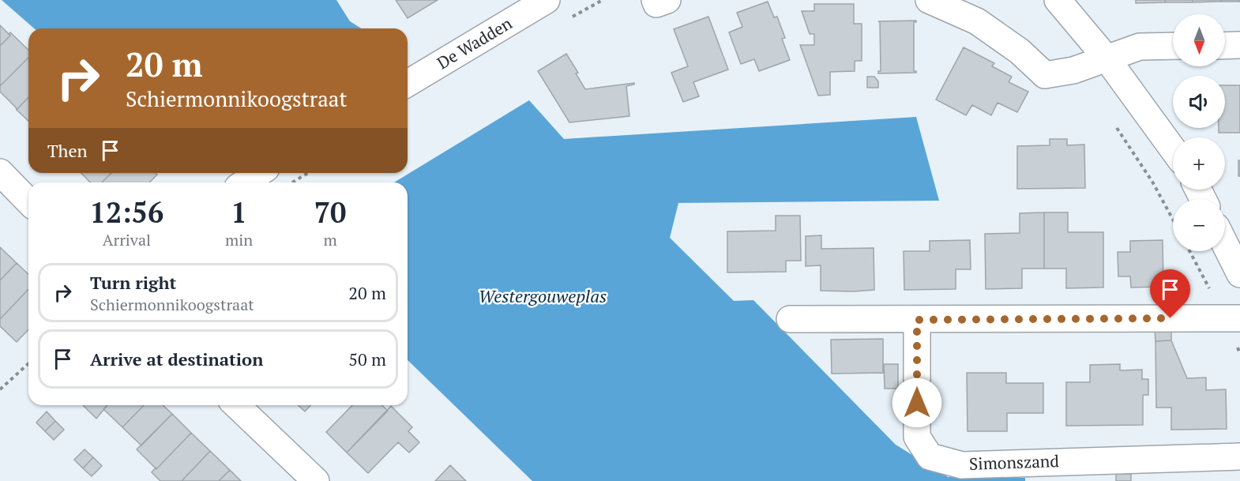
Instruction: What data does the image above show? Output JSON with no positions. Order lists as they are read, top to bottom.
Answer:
{
  "streets": {
    "street": ["De Wadden", "Simonszand"]
  },
  "water": ["Westergouweplas"],
  "north": "bottom",
  "page": {
    "map_buttons": ["+", "−"],
    "turn": ["20 m", "Schiermonnikoogstraat"],
    "then": "Then",
    "eta": [
      "12:56",
      "Arrival",
      "1",
      "min",
      "70",
      "m"
    ],
    "list": [
      {
        "name": "Turn right",
        "note": "Schiermonnikoogstraat",
        "value": "20 m"
      },
      {
        "name": "Arrive at destination",
        "value": "50 m"
      }
    ]
  }
}
